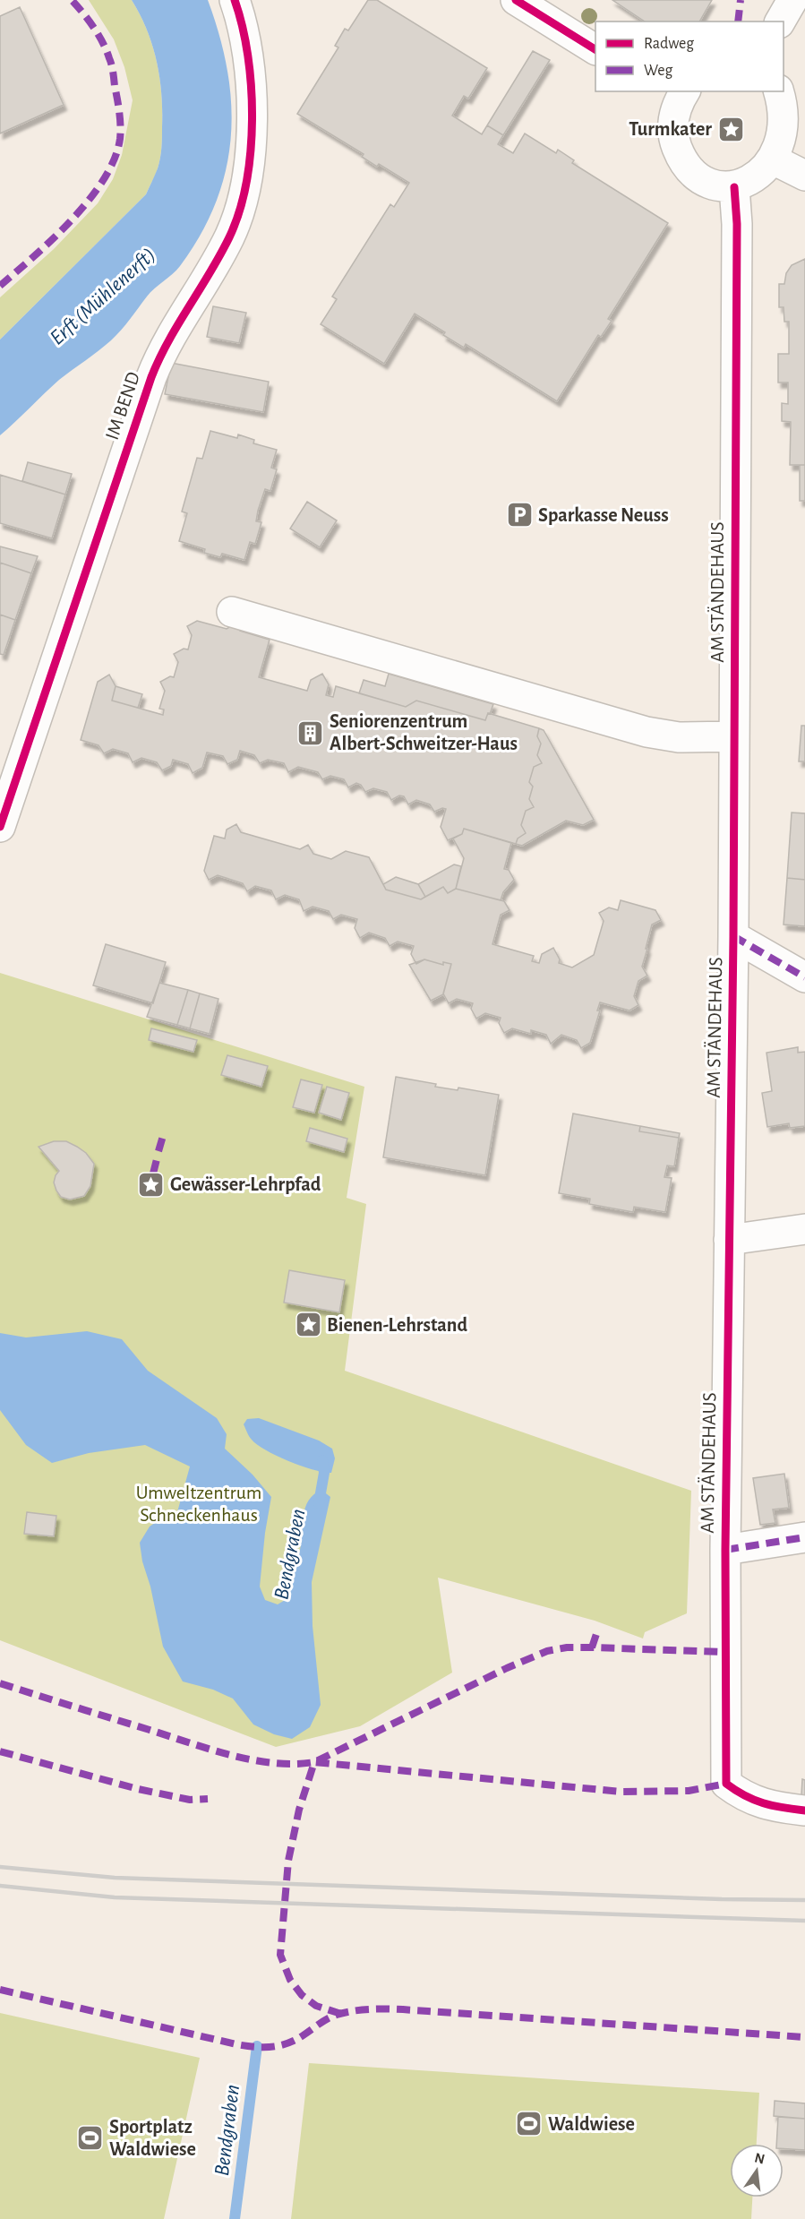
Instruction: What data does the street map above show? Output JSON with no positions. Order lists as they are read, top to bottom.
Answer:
{
  "streets": {
    "street": ["IM BEND", "AM STÄNDEHAUS"]
  },
  "water": ["Erft (Mühlenerft)", "Bendgraben"],
  "parks": ["Umweltzentrum Schneckenhaus"],
  "places": {
    "place": ["Turmkater", "Gewässer-Lehrpfad", "Bienen-Lehrstand"],
    "parking": ["Sparkasse Neuss"],
    "building": ["Seniorenzentrum Albert-Schweitzer-Haus"],
    "sports": ["Waldwiese", "Sportplatz Waldwiese"]
  },
  "legend": ["Radweg", "Weg"],
  "north": "top"
}
